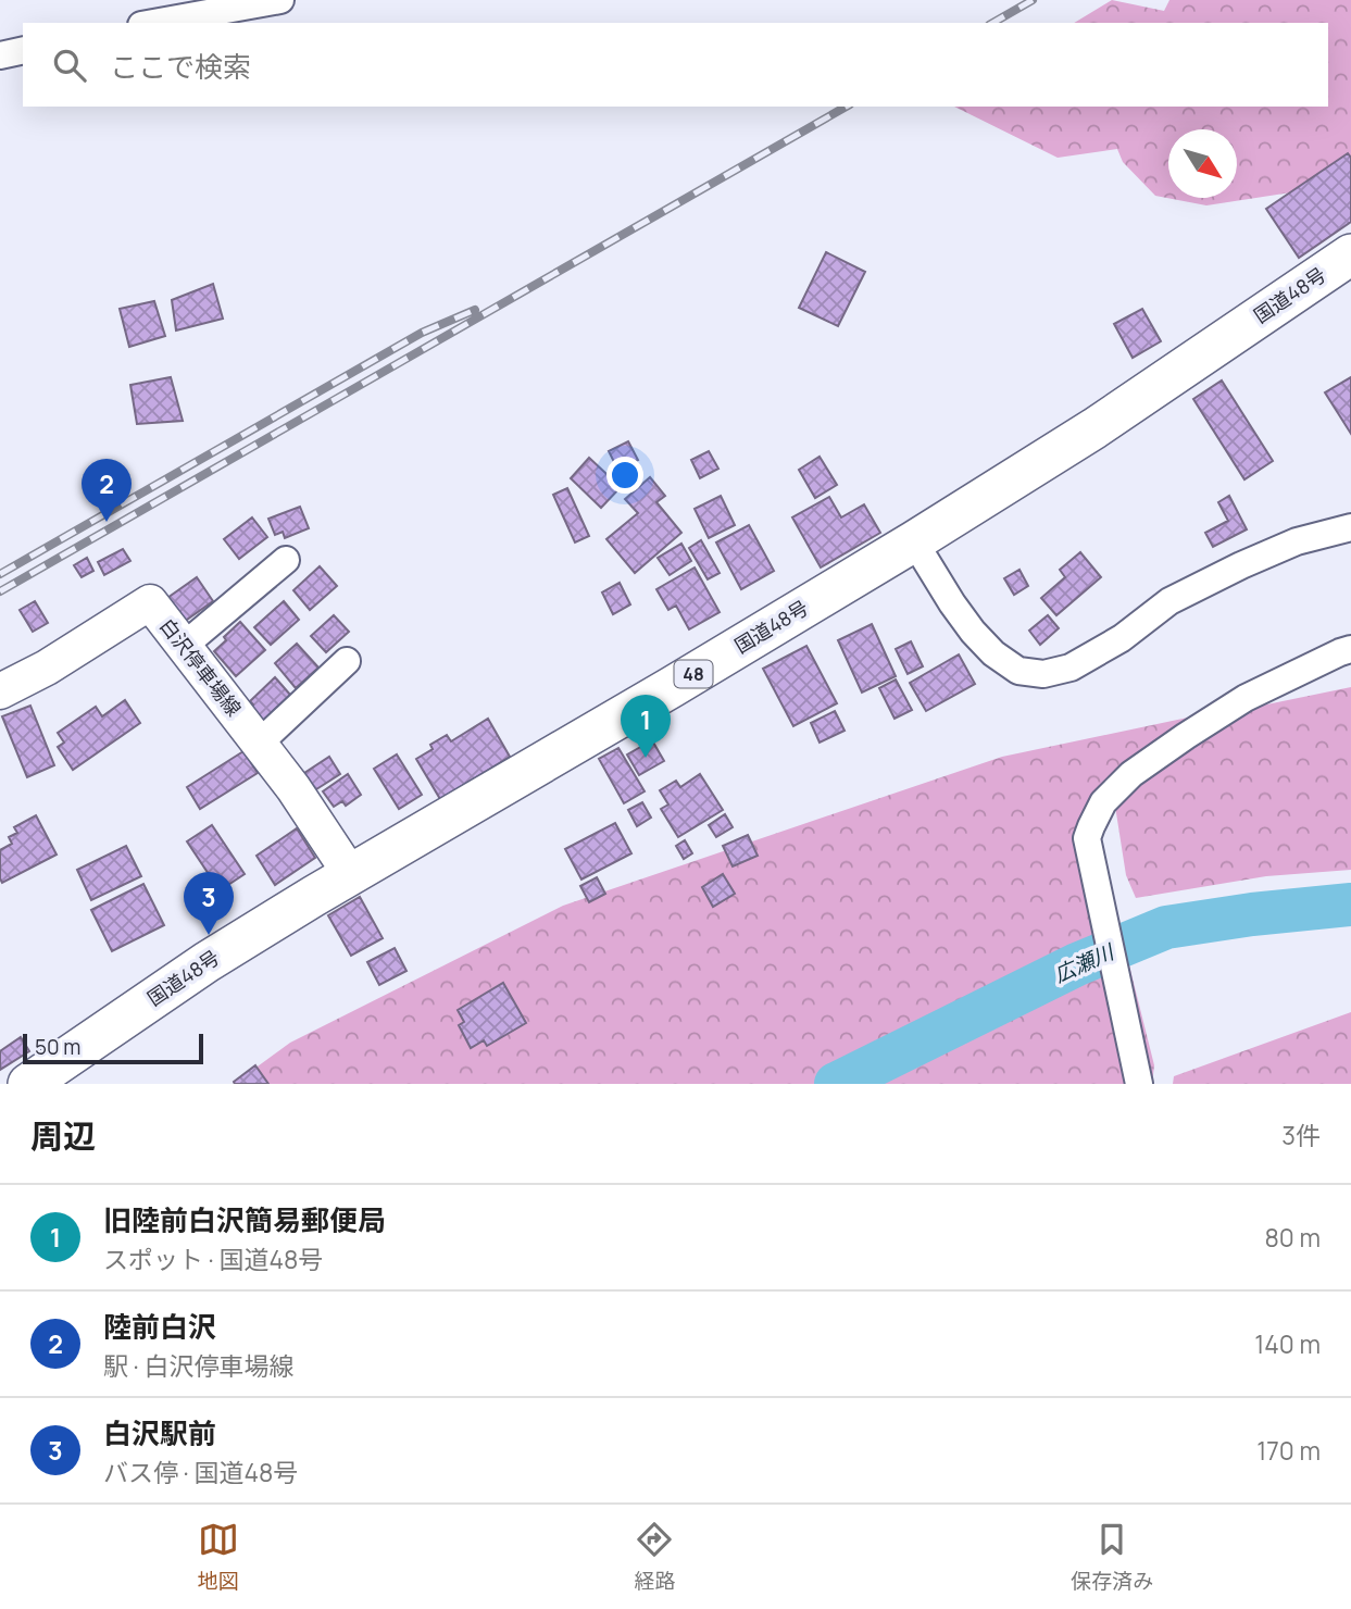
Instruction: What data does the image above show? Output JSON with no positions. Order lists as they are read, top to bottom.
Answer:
{
  "streets": {
    "highway": ["国道48号", "48"],
    "main road": ["白沢停車場線"]
  },
  "crossings": [
    ["国道48号", "白沢停車場線"]
  ],
  "water": ["広瀬川"],
  "scale_bar": "50 m",
  "north": "bottom right",
  "page": {
    "search": "ここで検索",
    "pins": ["2", "1", "3"],
    "scale": "50 m",
    "heading": ["周辺", "3件"],
    "list": [
      {
        "mark": "1",
        "name": "旧陸前白沢簡易郵便局",
        "note": "スポット · 国道48号",
        "value": "80 m"
      },
      {
        "mark": "2",
        "name": "陸前白沢",
        "note": "駅 · 白沢停車場線",
        "value": "140 m"
      },
      {
        "mark": "3",
        "name": "白沢駅前",
        "note": "バス停 · 国道48号",
        "value": "170 m"
      }
    ],
    "nav": ["地図", "経路", "保存済み"]
  }
}
